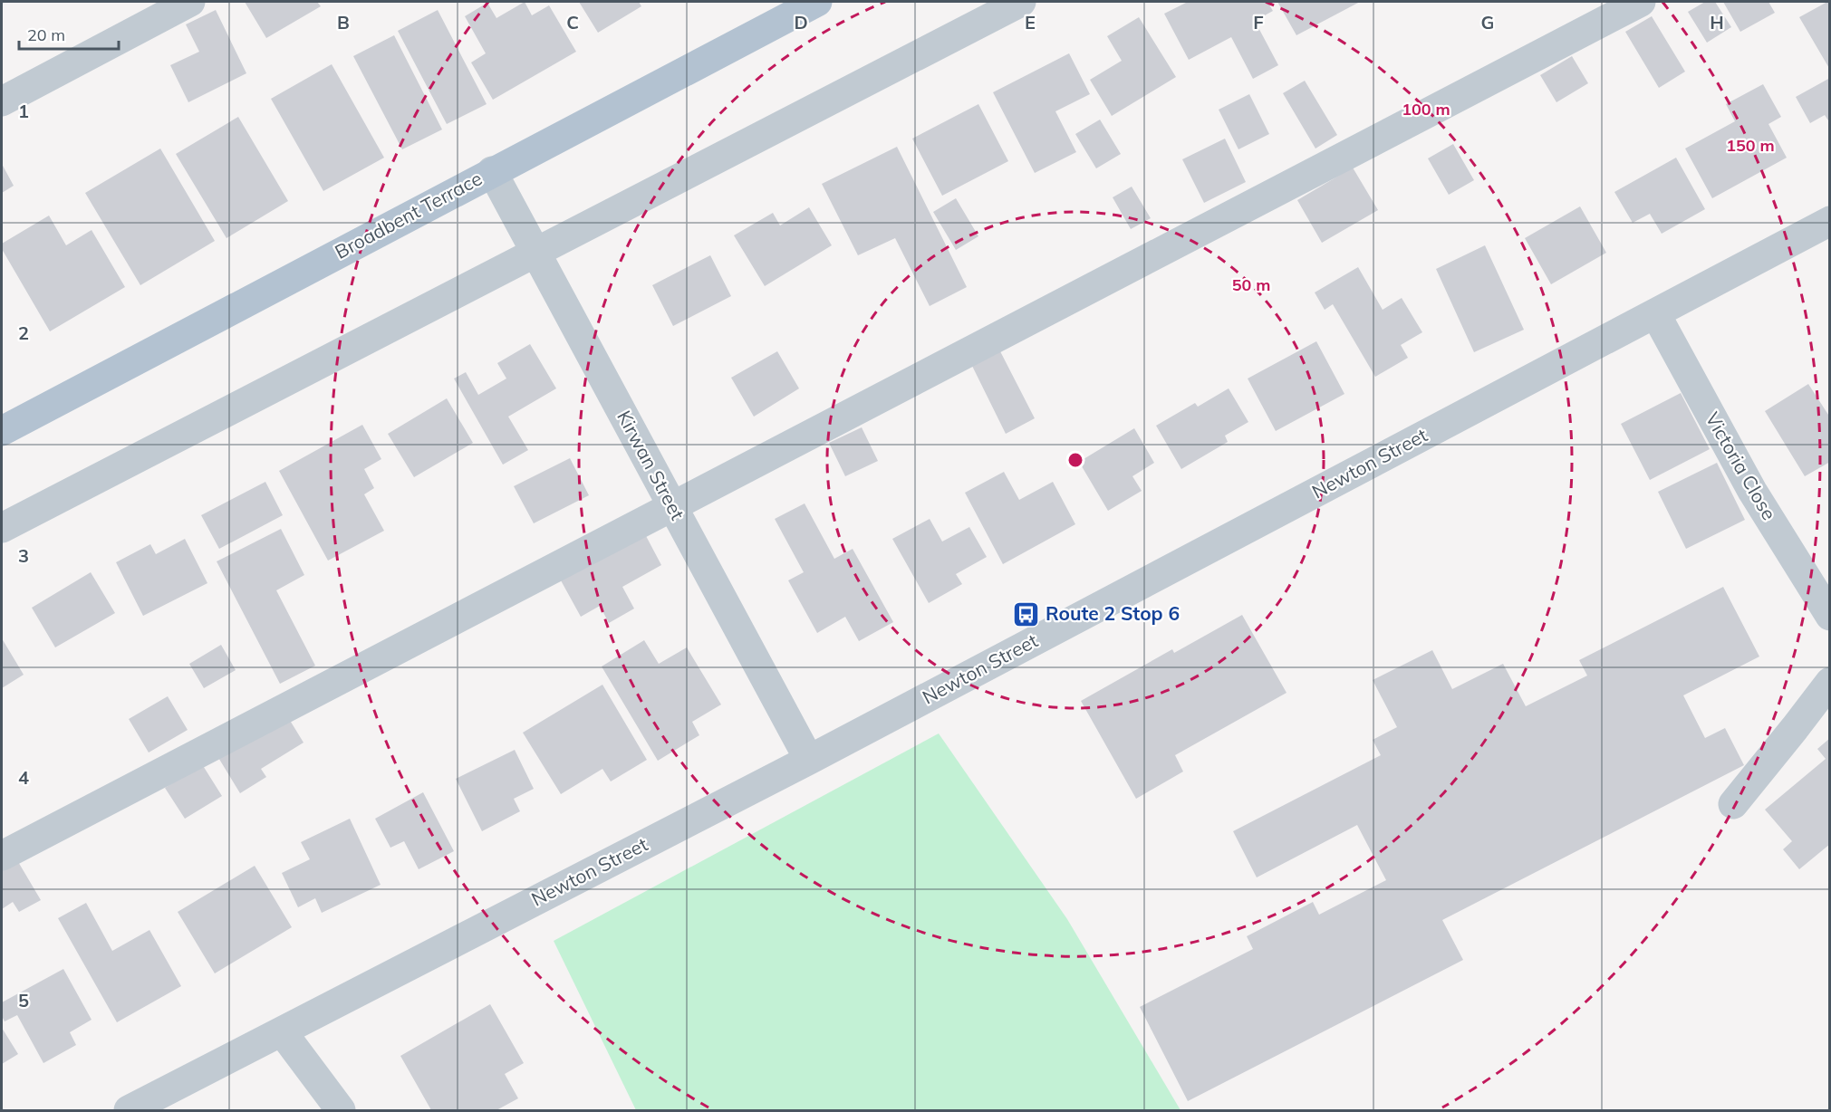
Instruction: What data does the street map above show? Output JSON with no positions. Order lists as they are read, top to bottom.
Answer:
{
  "streets": {
    "main road": ["Broadbent Terrace"],
    "street": ["Newton Street", "Kirwan Street", "Victoria Close"]
  },
  "crossings": [
    ["Broadbent Terrace", "Kirwan Street"],
    ["Newton Street", "Kirwan Street"],
    ["Newton Street", "Victoria Close"]
  ],
  "places": {
    "bus stop": ["Route 2 Stop 6"]
  },
  "scale_bar": "20 m",
  "grid": {
    "columns": [
      "B",
      "C",
      "D",
      "E",
      "F",
      "G",
      "H"
    ],
    "rows": [
      "1",
      "2",
      "3",
      "4",
      "5"
    ]
  },
  "rings": ["100 m", "150 m", "50 m"]
}
